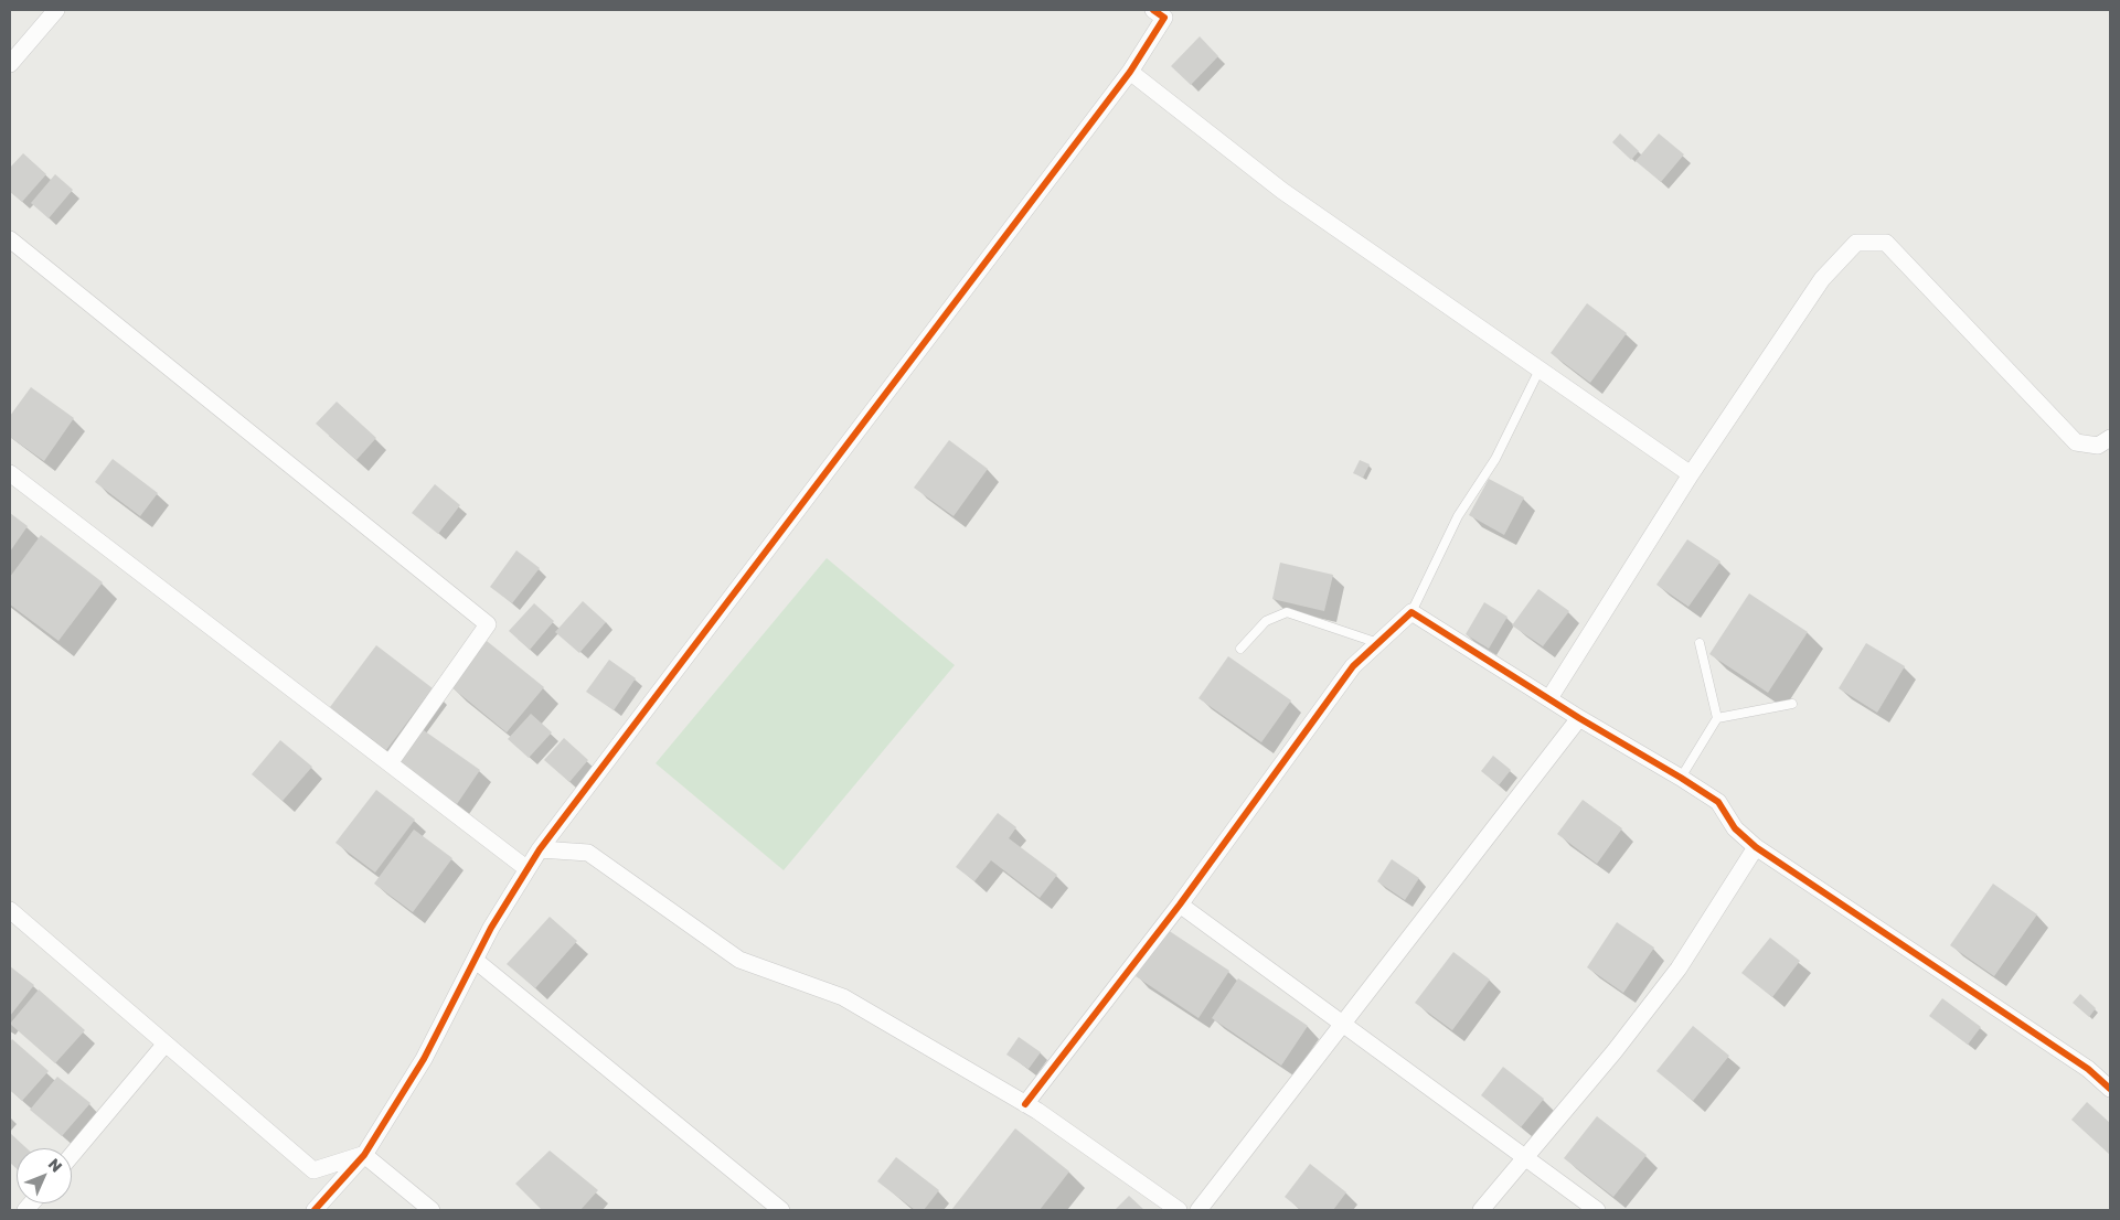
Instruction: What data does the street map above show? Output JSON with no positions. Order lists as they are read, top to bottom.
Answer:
{
  "north": "top right"
}
